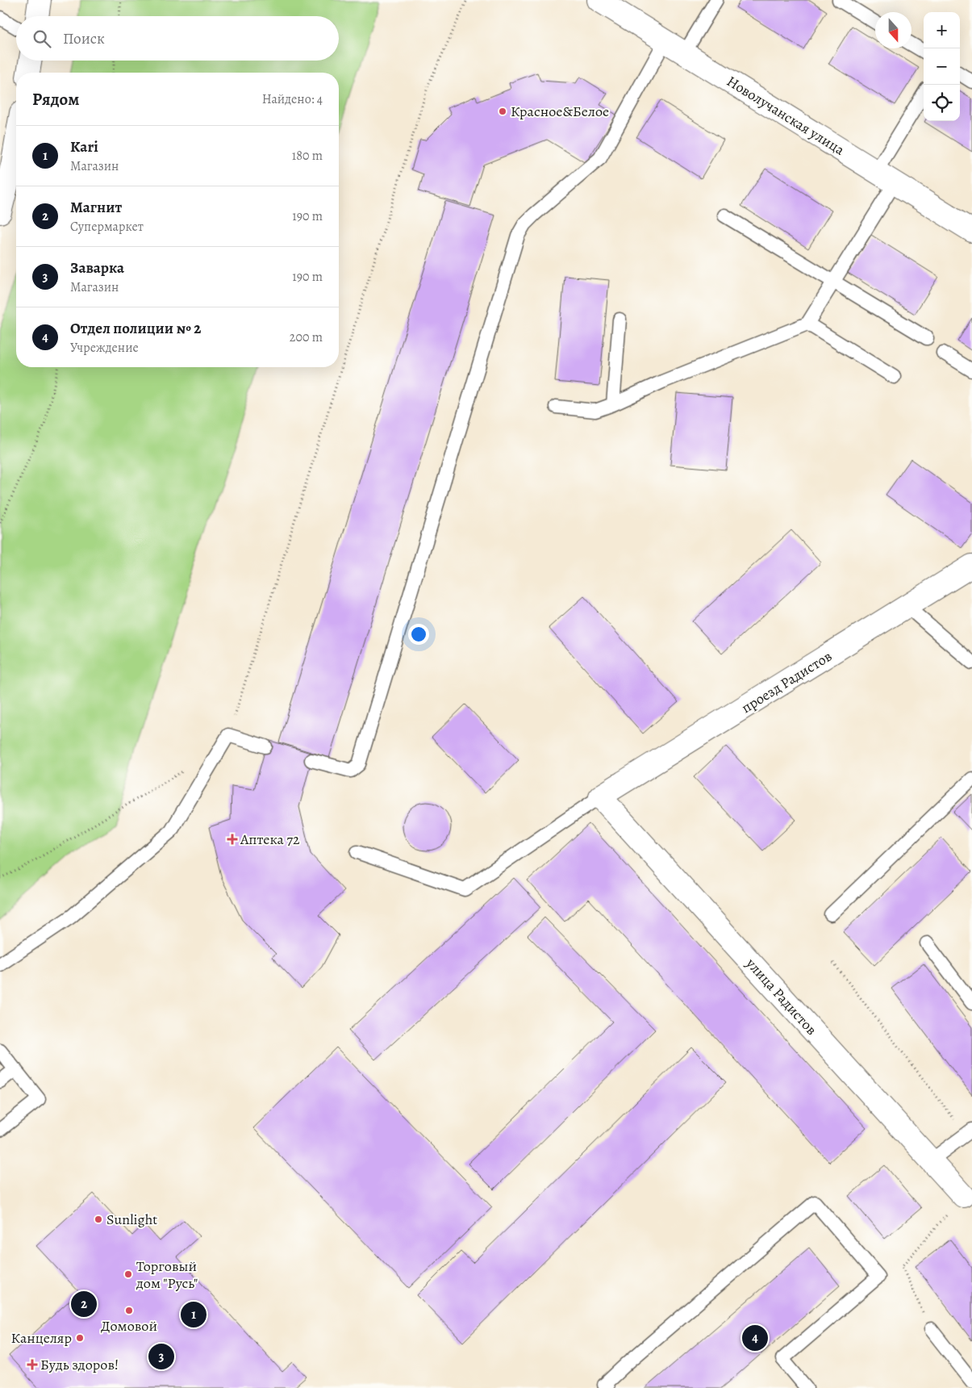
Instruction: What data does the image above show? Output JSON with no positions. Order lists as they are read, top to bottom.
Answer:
{
  "streets": {
    "street": ["Новолучанская улица", "проезд Радистов", "улица Радистов"]
  },
  "crossings": [
    ["проезд Радистов", "улица Радистов"]
  ],
  "places": {
    "other": [
      "Красное&Белое",
      "Sunlight",
      "Торговый дом \"Русь\"",
      "Домовой",
      "Канцеляр"
    ],
    "health": ["Аптека 72", "Будь здоров!"]
  },
  "north": "bottom",
  "page": {
    "map_buttons": ["+", "−"],
    "search": "Поиск",
    "heading": ["Рядом", "Найдено: 4"],
    "list": [
      {
        "mark": "1",
        "name": "Kari",
        "note": "Магазин",
        "value": "180 m"
      },
      {
        "mark": "2",
        "name": "Магнит",
        "note": "Супермаркет",
        "value": "190 m"
      },
      {
        "mark": "3",
        "name": "Заварка",
        "note": "Магазин",
        "value": "190 m"
      },
      {
        "mark": "4",
        "name": "Отдел полиции № 2",
        "note": "Учреждение",
        "value": "200 m"
      }
    ],
    "pins": [
      "2",
      "1",
      "4",
      "3"
    ]
  }
}
